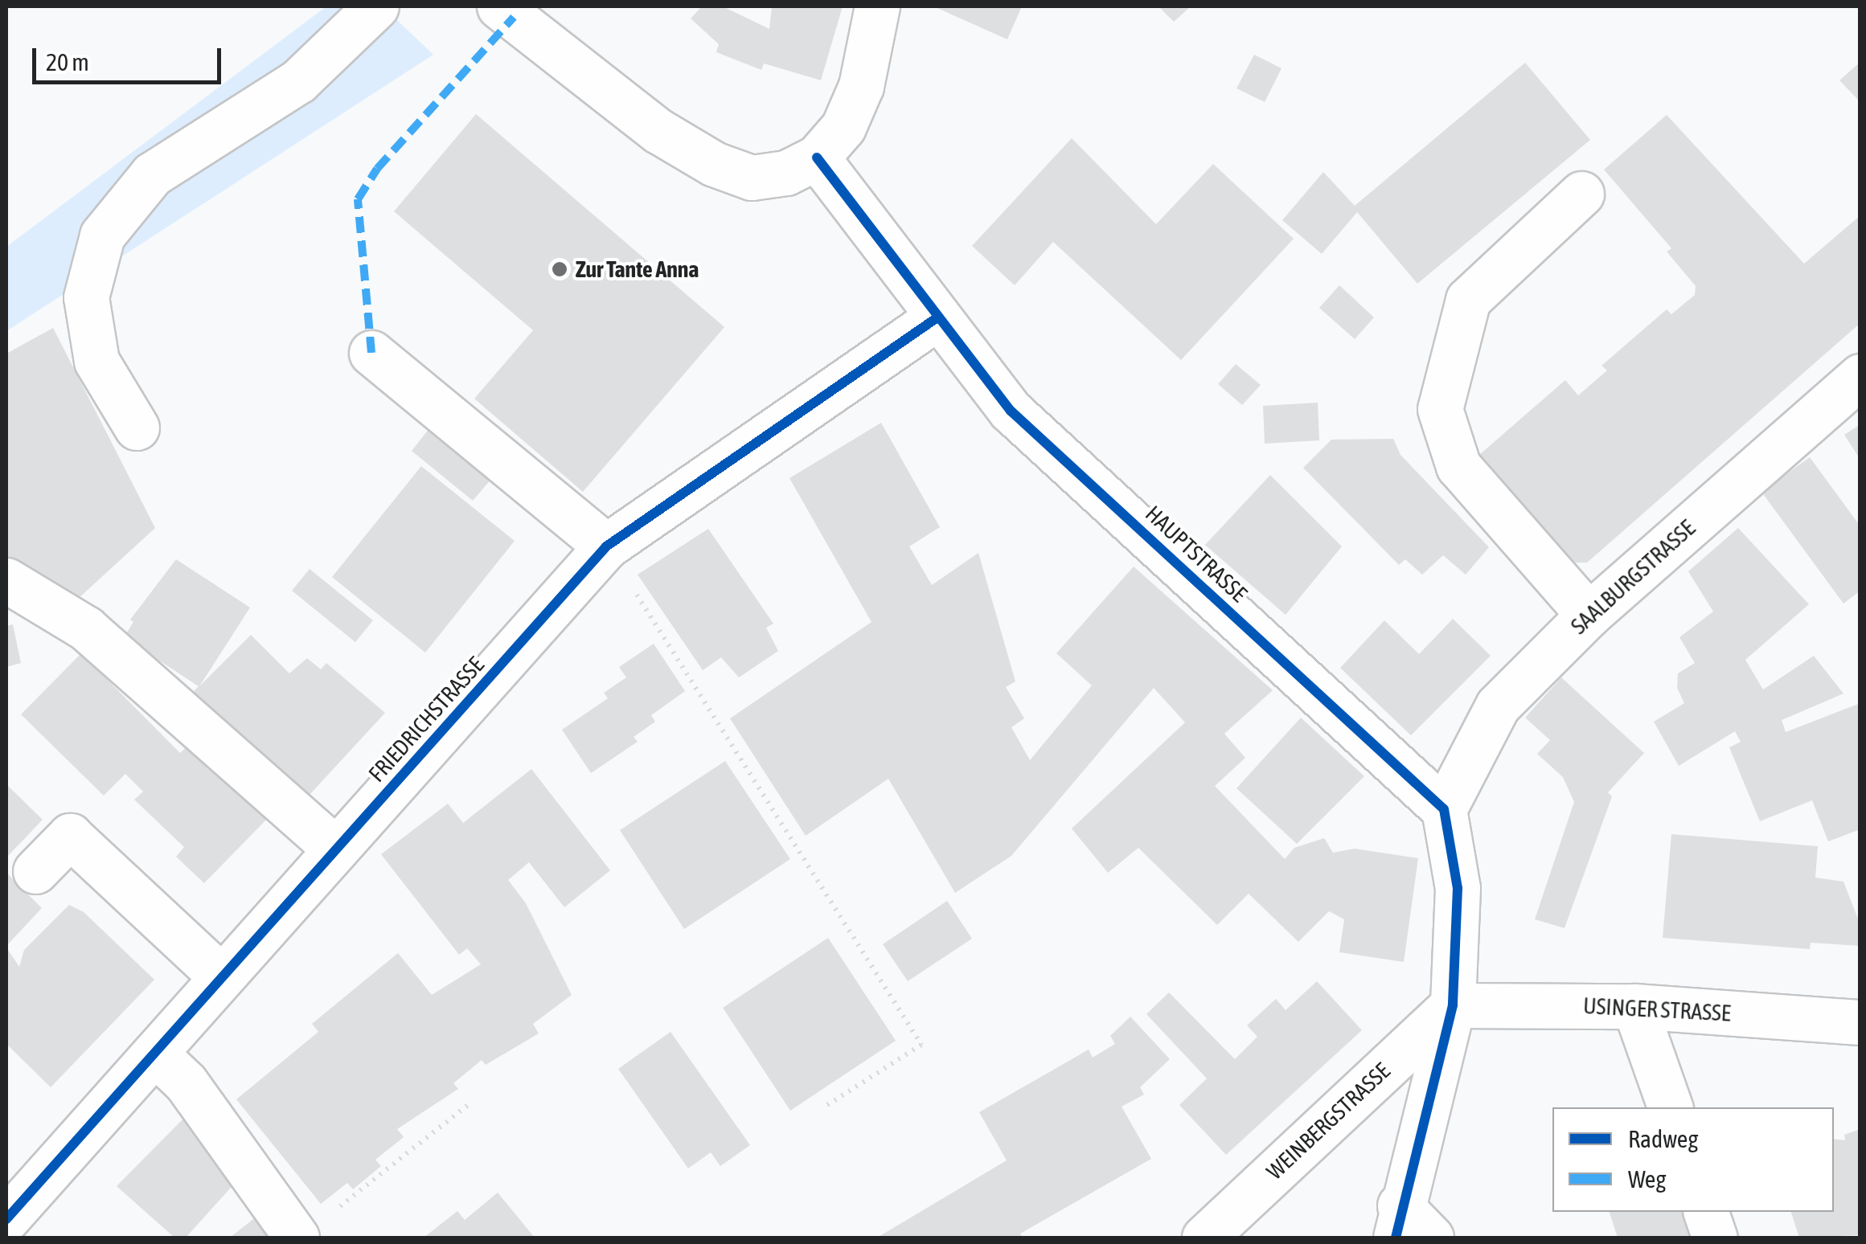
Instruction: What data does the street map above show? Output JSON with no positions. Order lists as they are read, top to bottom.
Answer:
{
  "streets": {
    "street": [
      "HAUPTSTRASSE",
      "SAALBURGSTRASSE",
      "FRIEDRICHSTRASSE",
      "USINGER STRASSE",
      "WEINBERGSTRASSE"
    ]
  },
  "crossings": [
    ["HAUPTSTRASSE", "SAALBURGSTRASSE"],
    ["HAUPTSTRASSE", "FRIEDRICHSTRASSE"],
    ["USINGER STRASSE", "WEINBERGSTRASSE"]
  ],
  "places": ["Zur Tante Anna"],
  "legend": ["Radweg", "Weg"],
  "scale_bar": "20 m"
}
